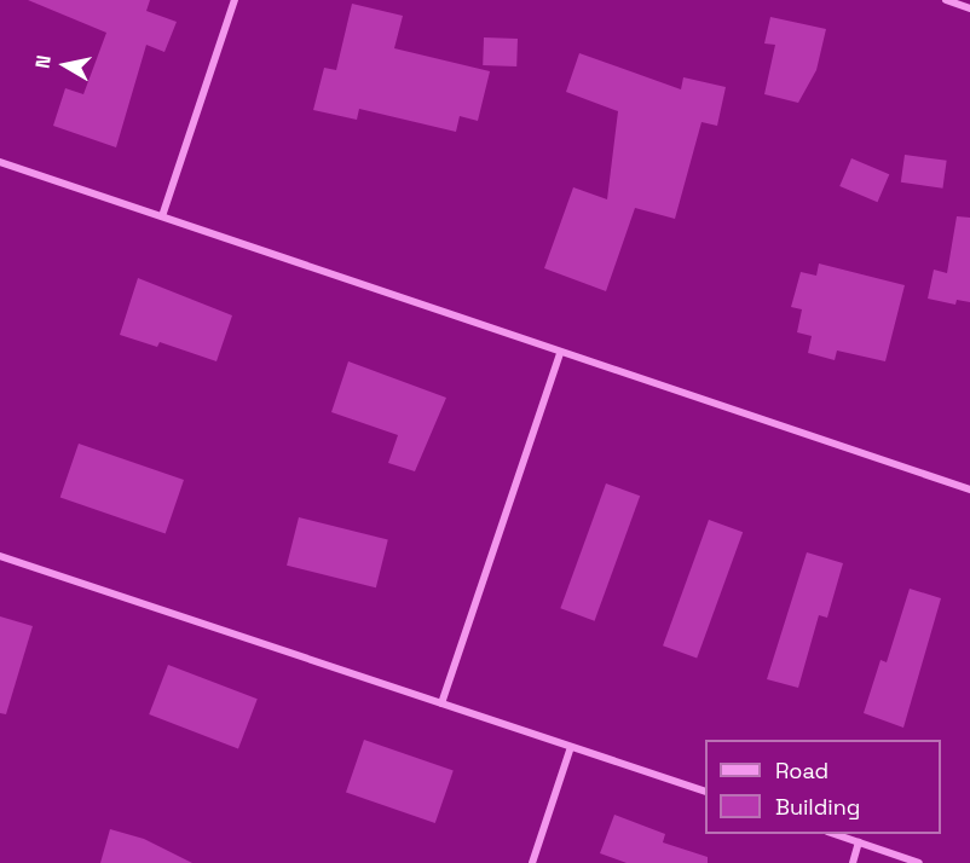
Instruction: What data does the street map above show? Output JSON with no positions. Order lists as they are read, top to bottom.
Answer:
{
  "legend": ["Road", "Building"],
  "north": "left"
}
